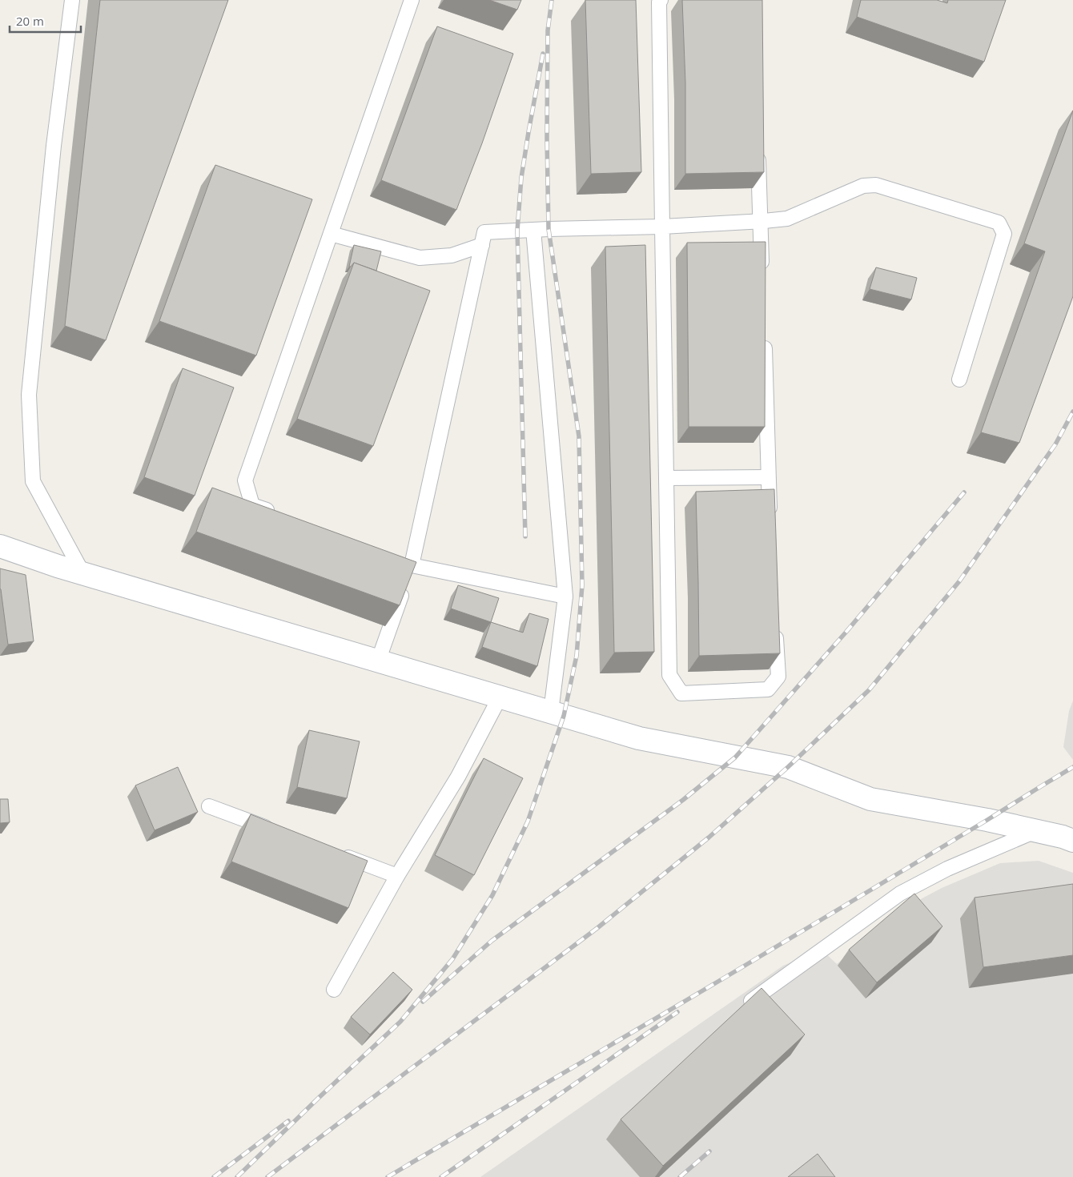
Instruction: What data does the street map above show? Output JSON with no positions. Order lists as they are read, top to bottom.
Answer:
{
  "scale_bar": "20 m"
}
